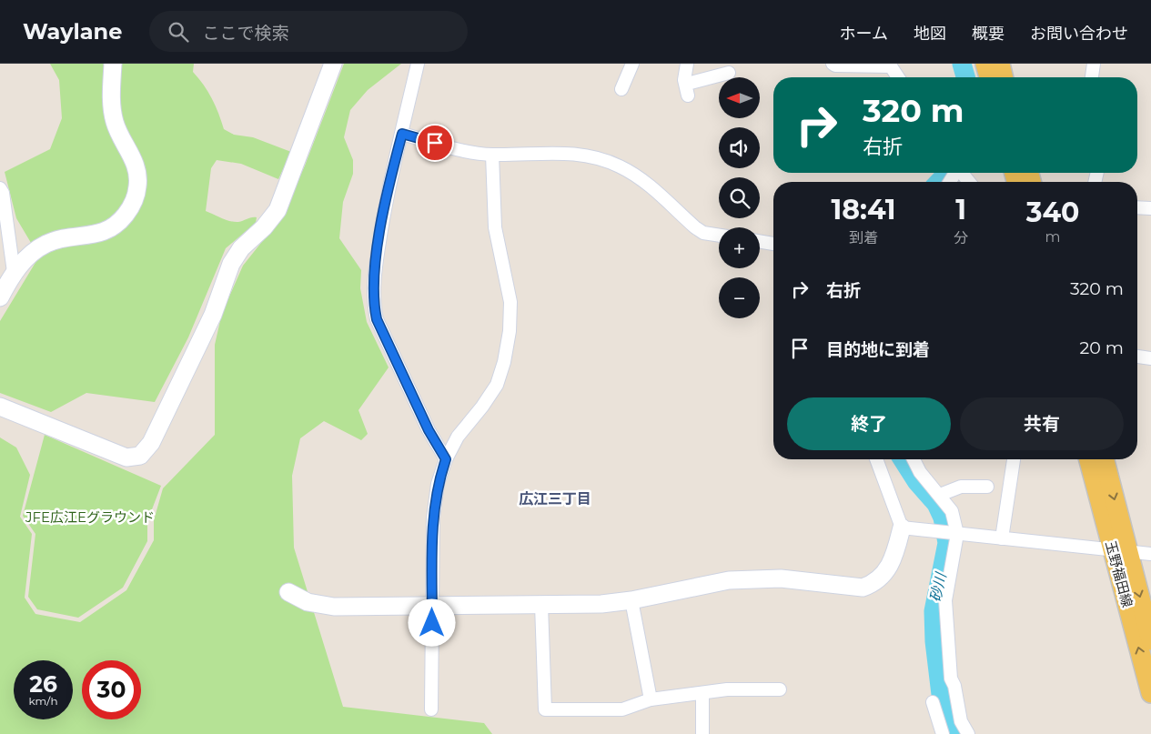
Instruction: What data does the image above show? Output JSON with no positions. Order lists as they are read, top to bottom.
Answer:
{
  "streets": {
    "main road": ["玉野福田線"]
  },
  "districts": ["広江三丁目"],
  "water": ["砂川"],
  "parks": ["JFE広江Eグラウンド"],
  "north": "left",
  "page": {
    "header": "Waylane",
    "search": "ここで検索",
    "nav": [
      "ホーム",
      "地図",
      "概要",
      "お問い合わせ"
    ],
    "map_buttons": ["+", "−"],
    "turn": ["320 m", "右折"],
    "eta": [
      "18:41",
      "到着",
      "1",
      "分",
      "340",
      "m"
    ],
    "list": [
      {
        "name": "右折",
        "value": "320 m"
      },
      {
        "name": "目的地に到着",
        "value": "20 m"
      }
    ],
    "buttons": ["終了", "共有"],
    "speed": "26 km/h",
    "limit": "30"
  }
}
